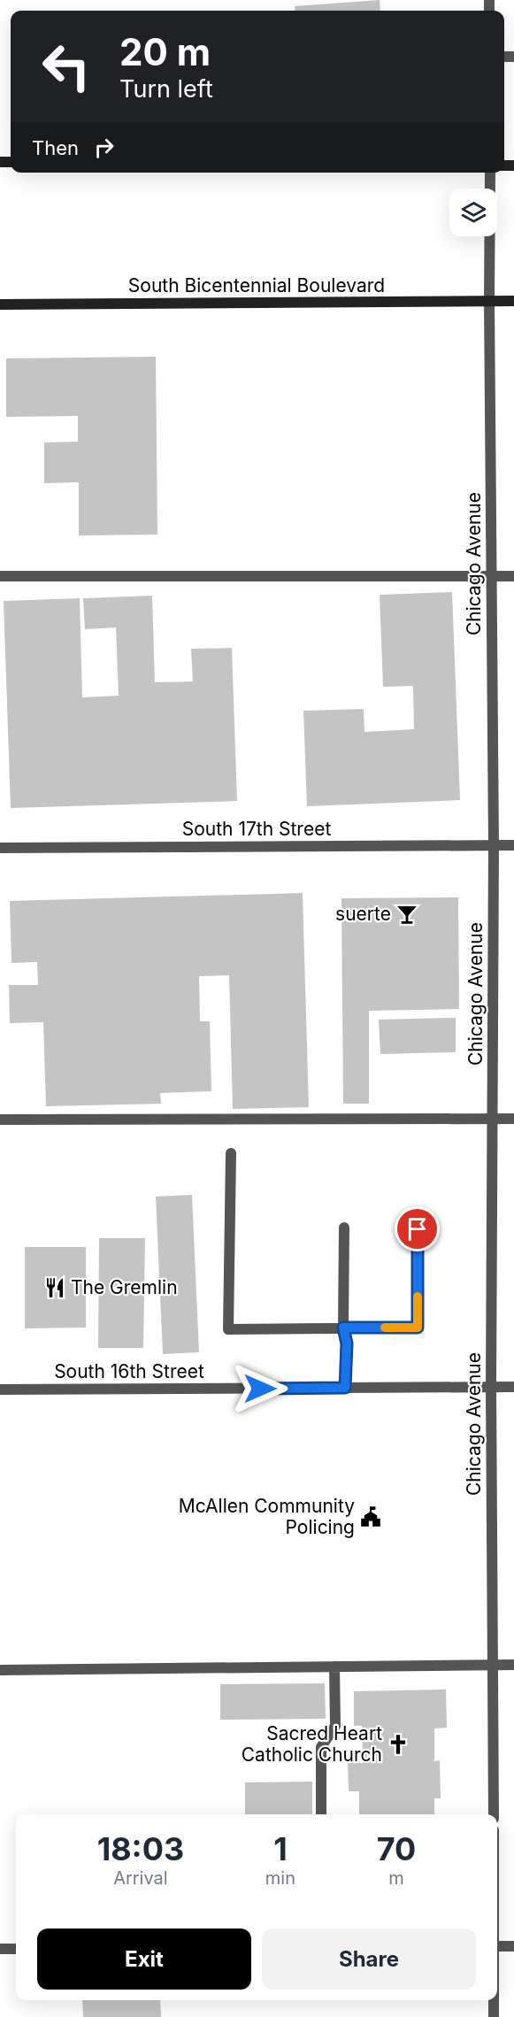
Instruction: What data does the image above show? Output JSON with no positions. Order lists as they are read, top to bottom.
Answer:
{
  "streets": {
    "main road": ["South Bicentennial Boulevard"],
    "street": ["Chicago Avenue", "South 17th Street", "South 16th Street"]
  },
  "crossings": [
    ["South Bicentennial Boulevard", "Chicago Avenue"],
    ["Chicago Avenue", "South 17th Street"],
    ["Chicago Avenue", "South 16th Street"]
  ],
  "places": {
    "bar": ["suerte"],
    "restaurant": ["The Gremlin"],
    "public building": ["McAllen Community Policing"],
    "church": ["Sacred Heart Catholic Church"]
  },
  "page": {
    "turn": ["20 m", "Turn left"],
    "then": "Then",
    "eta": [
      "18:03",
      "Arrival",
      "1",
      "min",
      "70",
      "m"
    ],
    "buttons": ["Exit", "Share"]
  }
}
